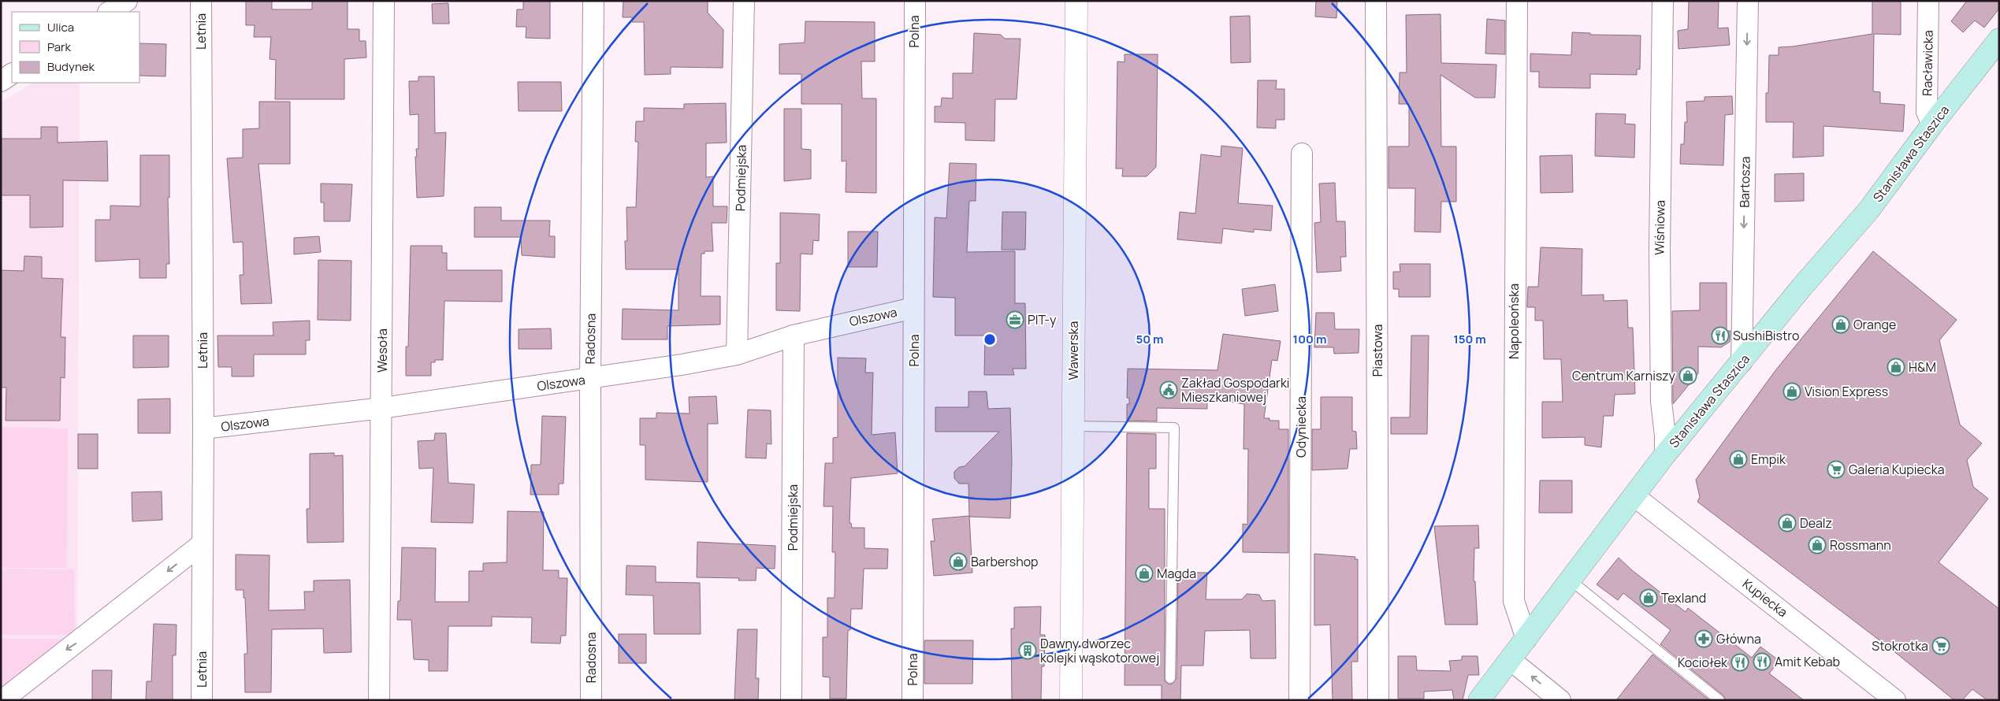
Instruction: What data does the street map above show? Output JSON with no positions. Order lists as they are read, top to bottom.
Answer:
{
  "streets": {
    "main road": ["Stanisława Staszica"],
    "street": [
      "Letnia",
      "Polna",
      "Racławicka",
      "Podmiejska",
      "Bartosza",
      "Wiśniowa",
      "Olszowa",
      "Napoleońska",
      "Radosna",
      "Wesoła",
      "Wawerska",
      "Piastowa",
      "Odyniecka",
      "Kupiecka"
    ]
  },
  "crossings": [
    ["Letnia", "Olszowa"],
    ["Polna", "Olszowa"],
    ["Racławicka", "Stanisława Staszica"],
    ["Stanisława Staszica", "Bartosza"],
    ["Stanisława Staszica", "Wiśniowa"],
    ["Stanisława Staszica", "Napoleońska"],
    ["Stanisława Staszica", "Kupiecka"],
    ["Podmiejska", "Olszowa"],
    ["Olszowa", "Radosna"],
    ["Olszowa", "Wesoła"]
  ],
  "one_way": ["Bartosza"],
  "places": {
    "office": ["PIT-y"],
    "shop": [
      "Orange",
      "H&M",
      "Centrum Karniszy",
      "Vision Express",
      "Empik",
      "Dealz",
      "Rossmann",
      "Barbershop",
      "Magda",
      "Texland"
    ],
    "restaurant": ["SushiBistro", "Amit Kebab", "Kociołek"],
    "public building": ["Zakład Gospodarki Mieszkaniowej"],
    "supermarket": ["Galeria Kupiecka", "Stokrotka"],
    "pharmacy": ["Główna"],
    "building": ["Dawny dworzec kolejki wąskotorowej"]
  },
  "legend": ["Ulica", "Park", "Budynek"],
  "rings": ["50 m", "100 m", "150 m"]
}
